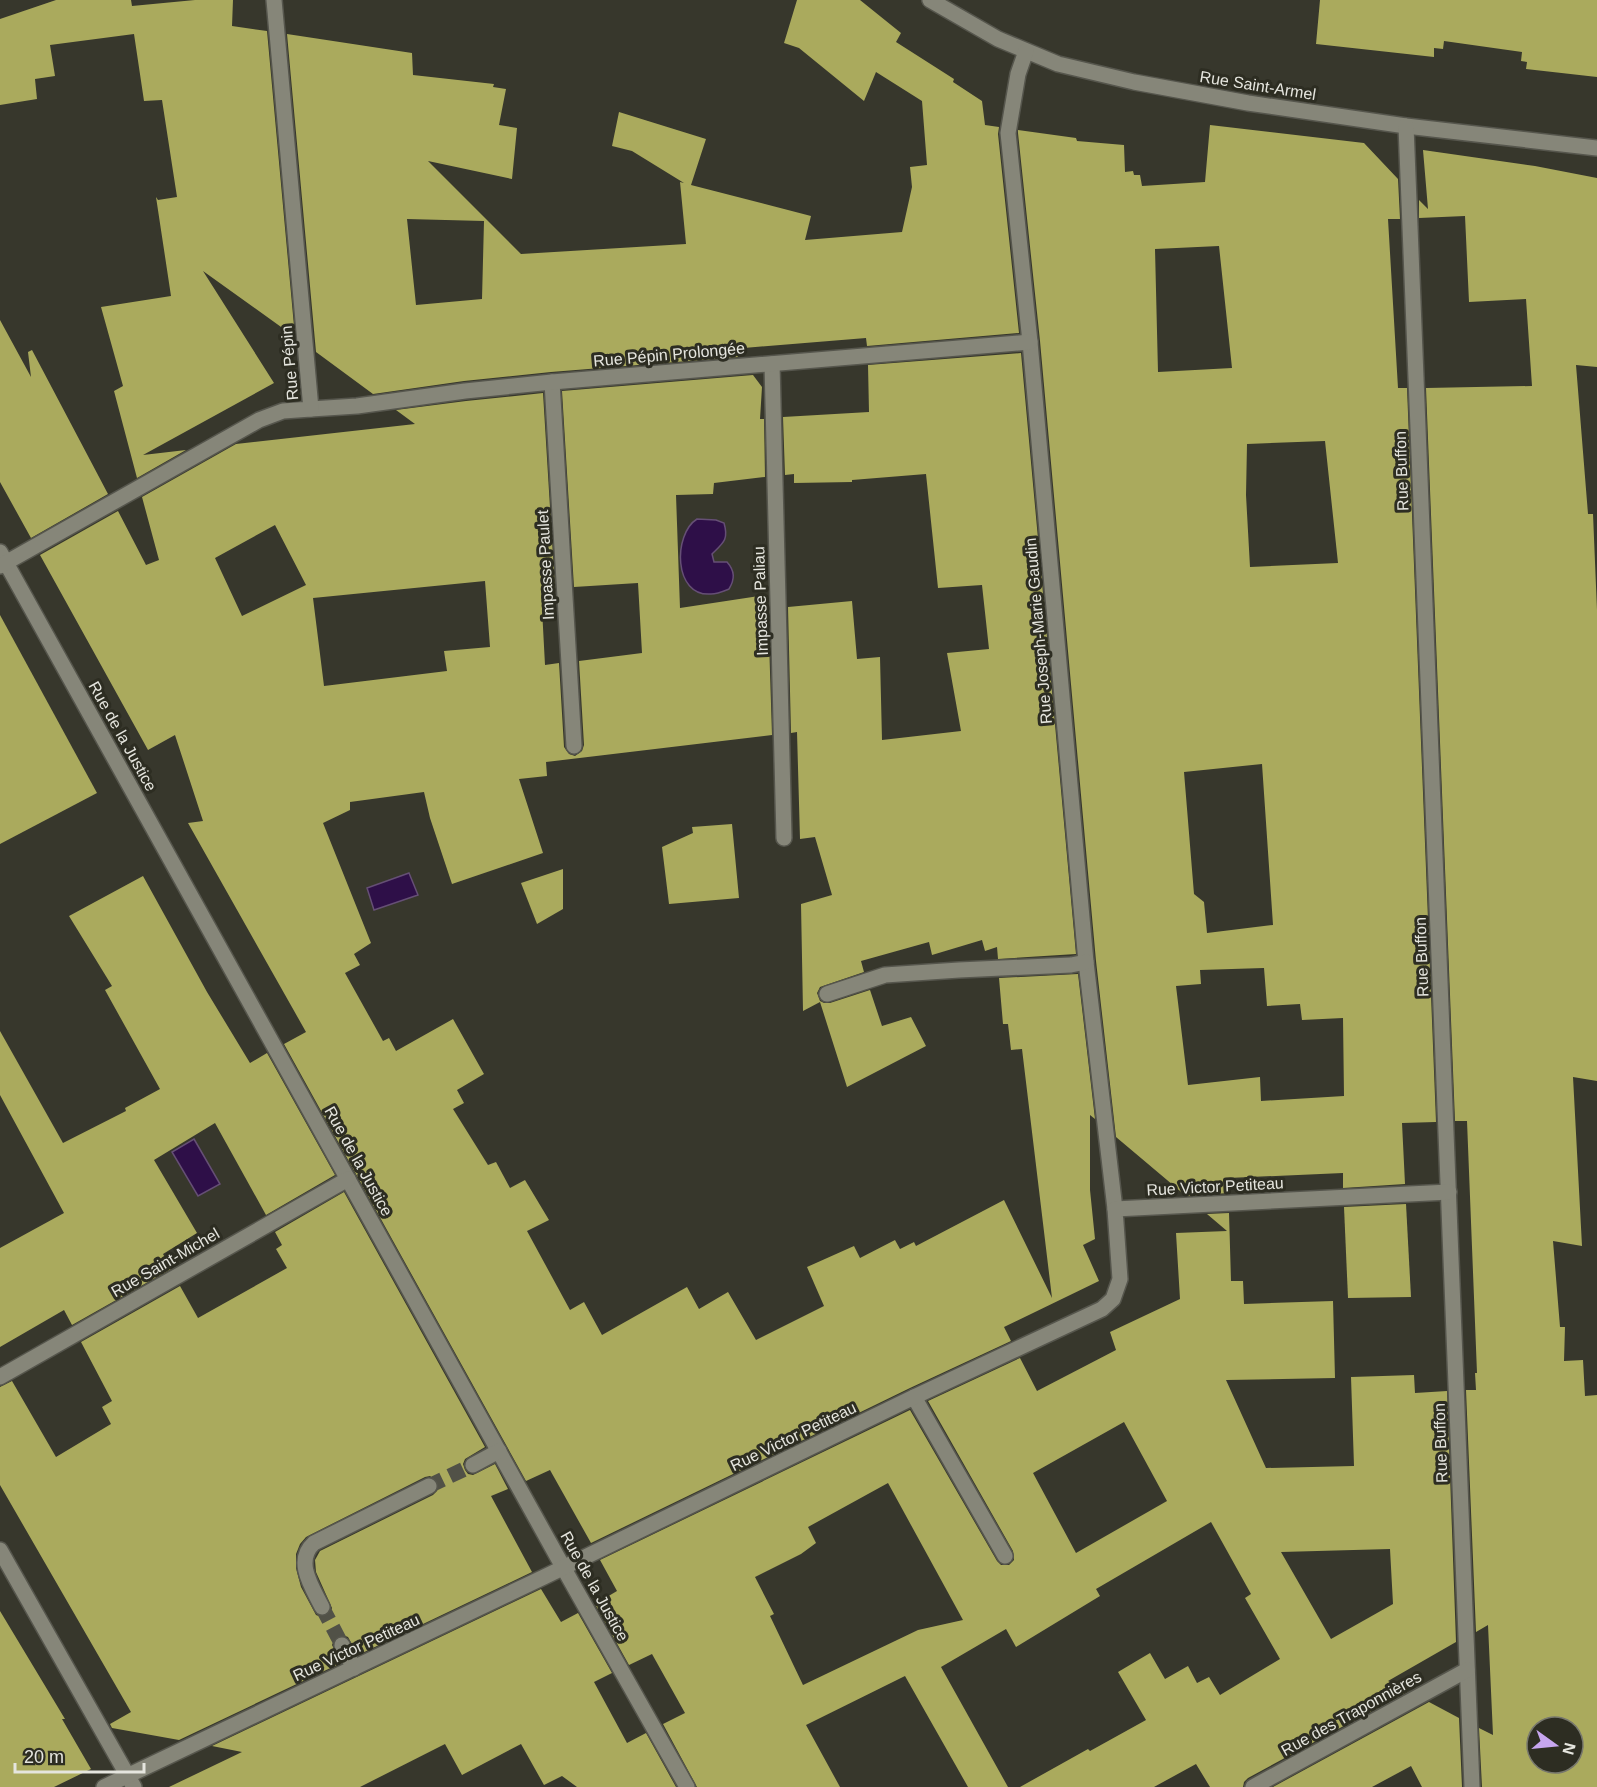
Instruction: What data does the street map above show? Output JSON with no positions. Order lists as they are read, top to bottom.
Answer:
{
  "streets": {
    "street": [
      "Rue Saint-Armel",
      "Rue Pépin Prolongée",
      "Rue Pépin",
      "Rue Buffon",
      "Impasse Paulet",
      "Impasse Paliau",
      "Rue Joseph-Marie Gaudin",
      "Rue de la Justice",
      "Rue Victor Petiteau",
      "Rue Saint-Michel",
      "Rue des Traponnières"
    ]
  },
  "crossings": [
    ["Rue Saint-Armel", "Rue Buffon"],
    ["Rue Saint-Armel", "Rue Joseph-Marie Gaudin"],
    ["Rue Pépin Prolongée", "Rue Pépin"],
    ["Rue Pépin Prolongée", "Impasse Paulet"],
    ["Rue Pépin Prolongée", "Impasse Paliau"],
    ["Rue Pépin Prolongée", "Rue Joseph-Marie Gaudin"],
    ["Rue Pépin", "Rue de la Justice"],
    ["Rue Buffon", "Rue Victor Petiteau"],
    ["Rue Buffon", "Rue des Traponnières"],
    ["Rue Joseph-Marie Gaudin", "Rue Victor Petiteau"],
    ["Rue de la Justice", "Rue Victor Petiteau"],
    ["Rue de la Justice", "Rue Saint-Michel"]
  ],
  "scale_bar": "20 m",
  "north": "right"
}
